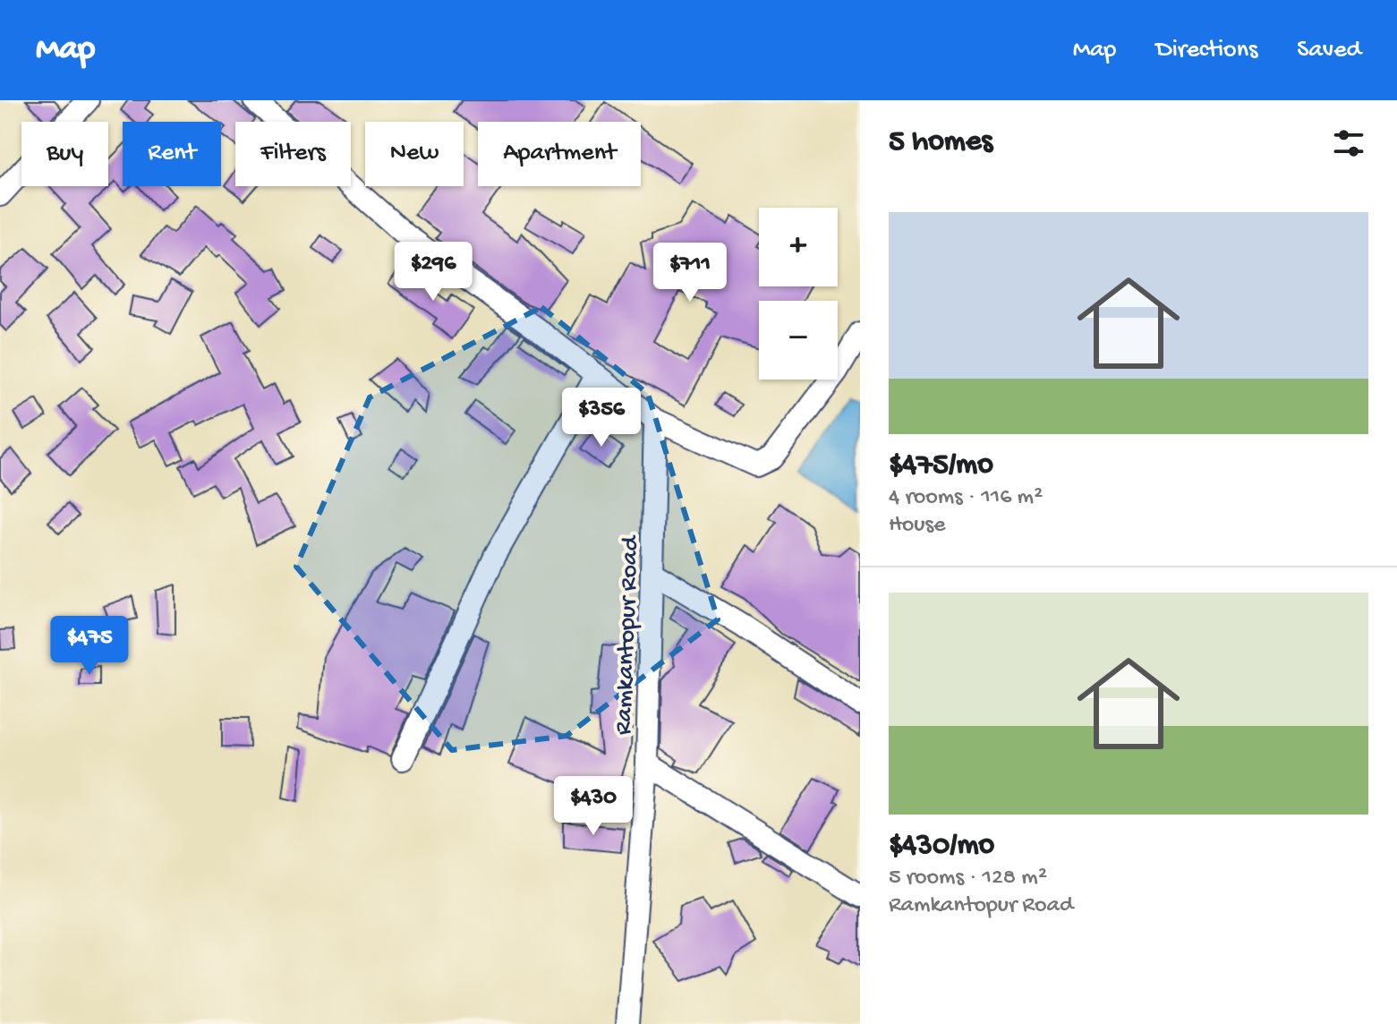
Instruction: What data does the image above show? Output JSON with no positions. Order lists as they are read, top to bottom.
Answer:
{
  "streets": {
    "street": ["Ramkantopur Road"]
  },
  "page": {
    "header": "Map",
    "nav": ["Map", "Directions", "Saved"],
    "heading": "5 homes",
    "chip": [
      "Buy",
      "Rent",
      "Filters",
      "New",
      "Apartment"
    ],
    "list": [
      {
        "name": "$475/mo",
        "note": "4 rooms · 116 m² · House"
      },
      {
        "name": "$430/mo",
        "note": "5 rooms · 128 m² · Ramkantopur Road"
      }
    ],
    "map_buttons": ["+", "−"],
    "price": [
      "$296",
      "$711",
      "$356",
      "$475",
      "$430"
    ]
  }
}
